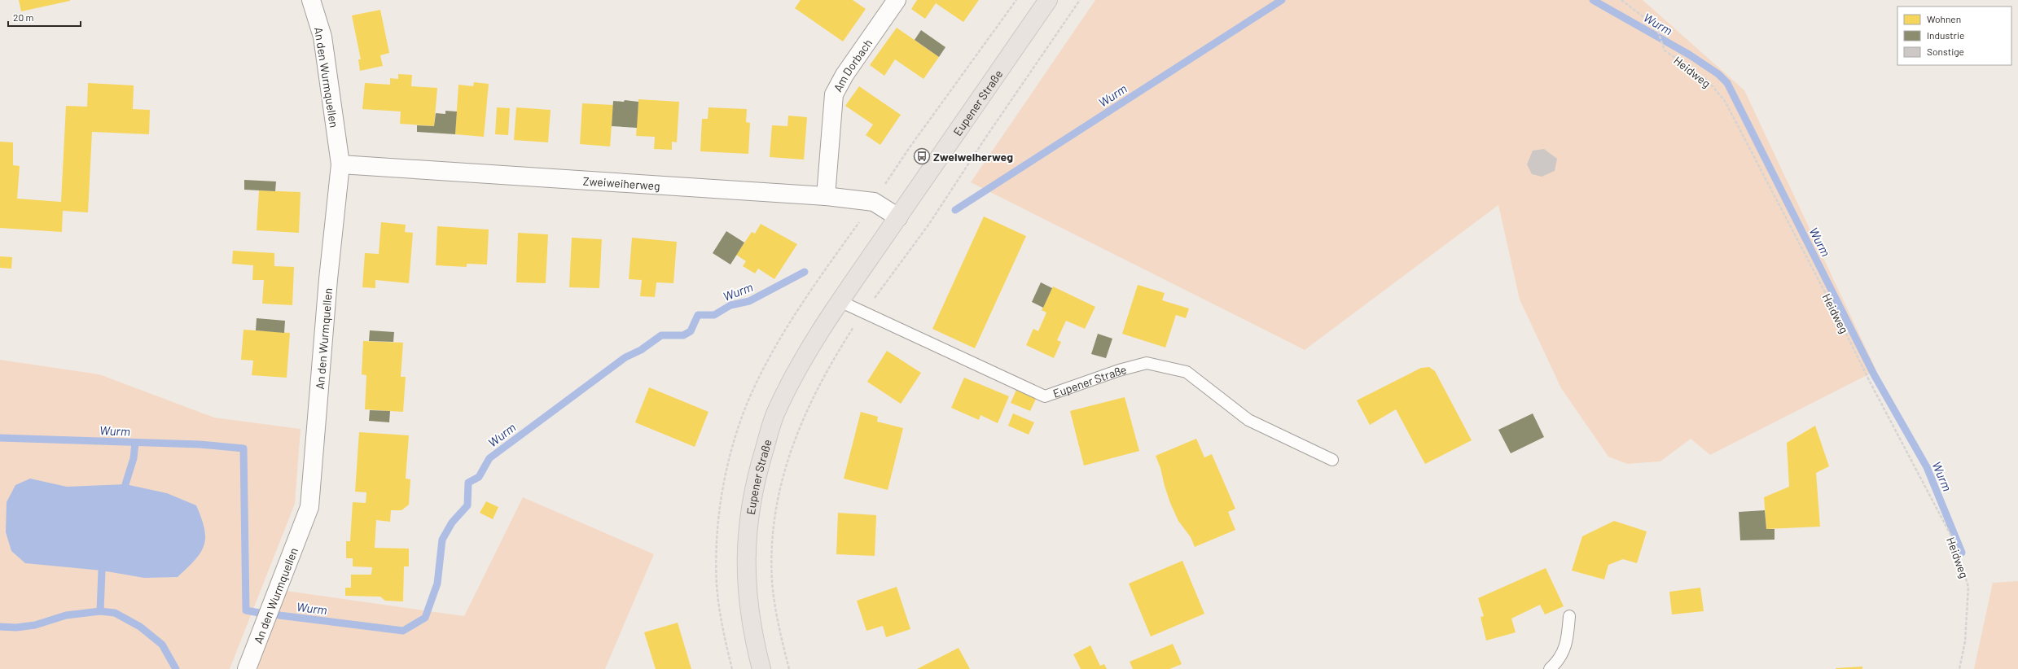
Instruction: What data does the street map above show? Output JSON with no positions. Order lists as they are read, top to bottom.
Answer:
{
  "streets": {
    "main road": ["Eupener Straße"],
    "street": ["Am Dorbach", "An den Wurmquellen", "Zweiweiherweg"],
    "path": ["Heidweg"]
  },
  "crossings": [
    ["Am Dorbach", "Zweiweiherweg"],
    ["An den Wurmquellen", "Zweiweiherweg"],
    ["Eupener Straße", "Zweiweiherweg"]
  ],
  "water": ["Wurm"],
  "places": {
    "bus stop": ["Zweiweiherweg"]
  },
  "legend": ["Wohnen", "Industrie", "Sonstige"],
  "scale_bar": "20 m"
}
